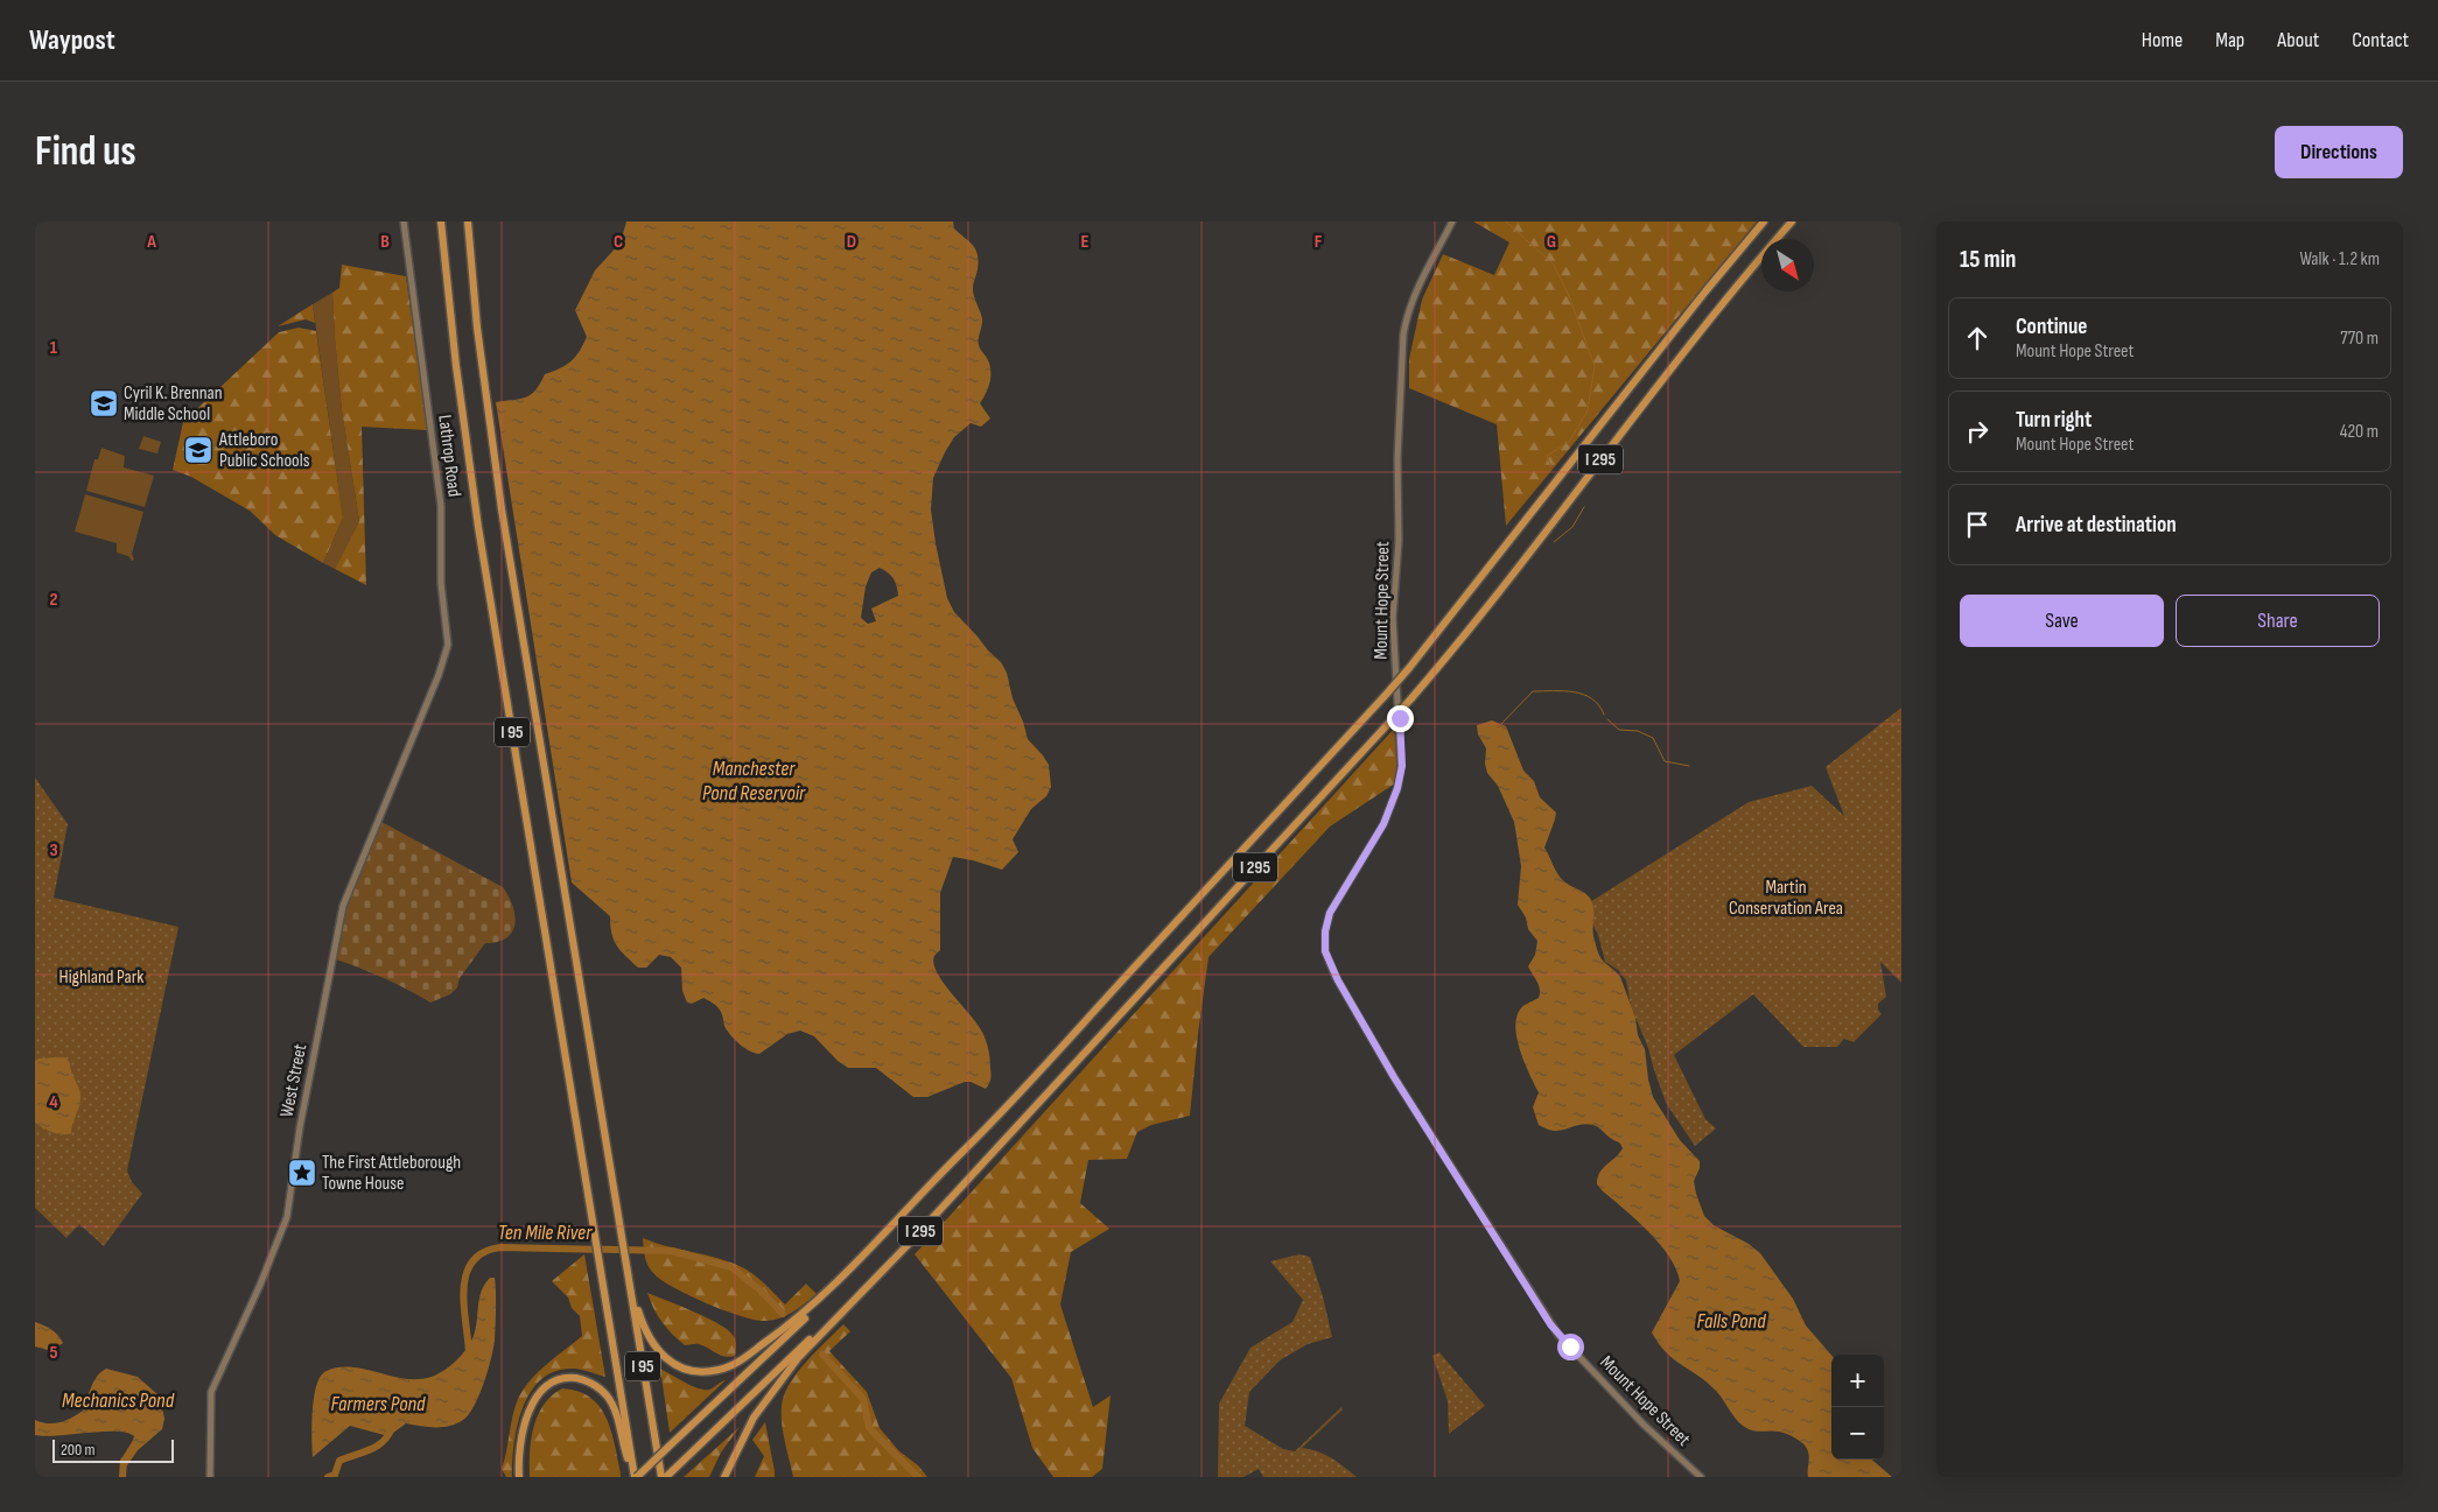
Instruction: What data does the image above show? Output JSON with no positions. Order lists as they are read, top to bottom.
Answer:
{
  "streets": {
    "highway": ["I 295", "I 95"],
    "street": ["Lathrop Road", "Mount Hope Street", "West Street"]
  },
  "crossings": [
    ["Lathrop Road", "West Street"]
  ],
  "water": [
    "Manchester Pond Reservoir",
    "Ten Mile River",
    "Falls Pond",
    "Mechanics Pond",
    "Farmers Pond"
  ],
  "parks": ["Martin Conservation Area", "Highland Park"],
  "places": {
    "school or university": ["Cyril K. Brennan Middle School", "Attleboro Public Schools"],
    "place": ["The First Attleborough Towne House"]
  },
  "scale_bar": "200 m",
  "north": "bottom right",
  "page": {
    "header": "Waypost",
    "nav": [
      "Home",
      "Map",
      "About",
      "Contact"
    ],
    "buttons": [
      "Directions",
      ["Save", "Share"]
    ],
    "title": "Find us",
    "heading": ["15 min", "Walk · 1.2 km"],
    "list": [
      ["Continue", "Mount Hope Street", "770 m"],
      ["Turn right", "Mount Hope Street", "420 m"],
      "Arrive at destination"
    ],
    "map_buttons": ["+", "−"],
    "scale": "200 m"
  },
  "grid": {
    "columns": [
      "A",
      "B",
      "C",
      "D",
      "E",
      "F",
      "G"
    ],
    "rows": [
      "1",
      "2",
      "3",
      "4",
      "5"
    ]
  }
}
